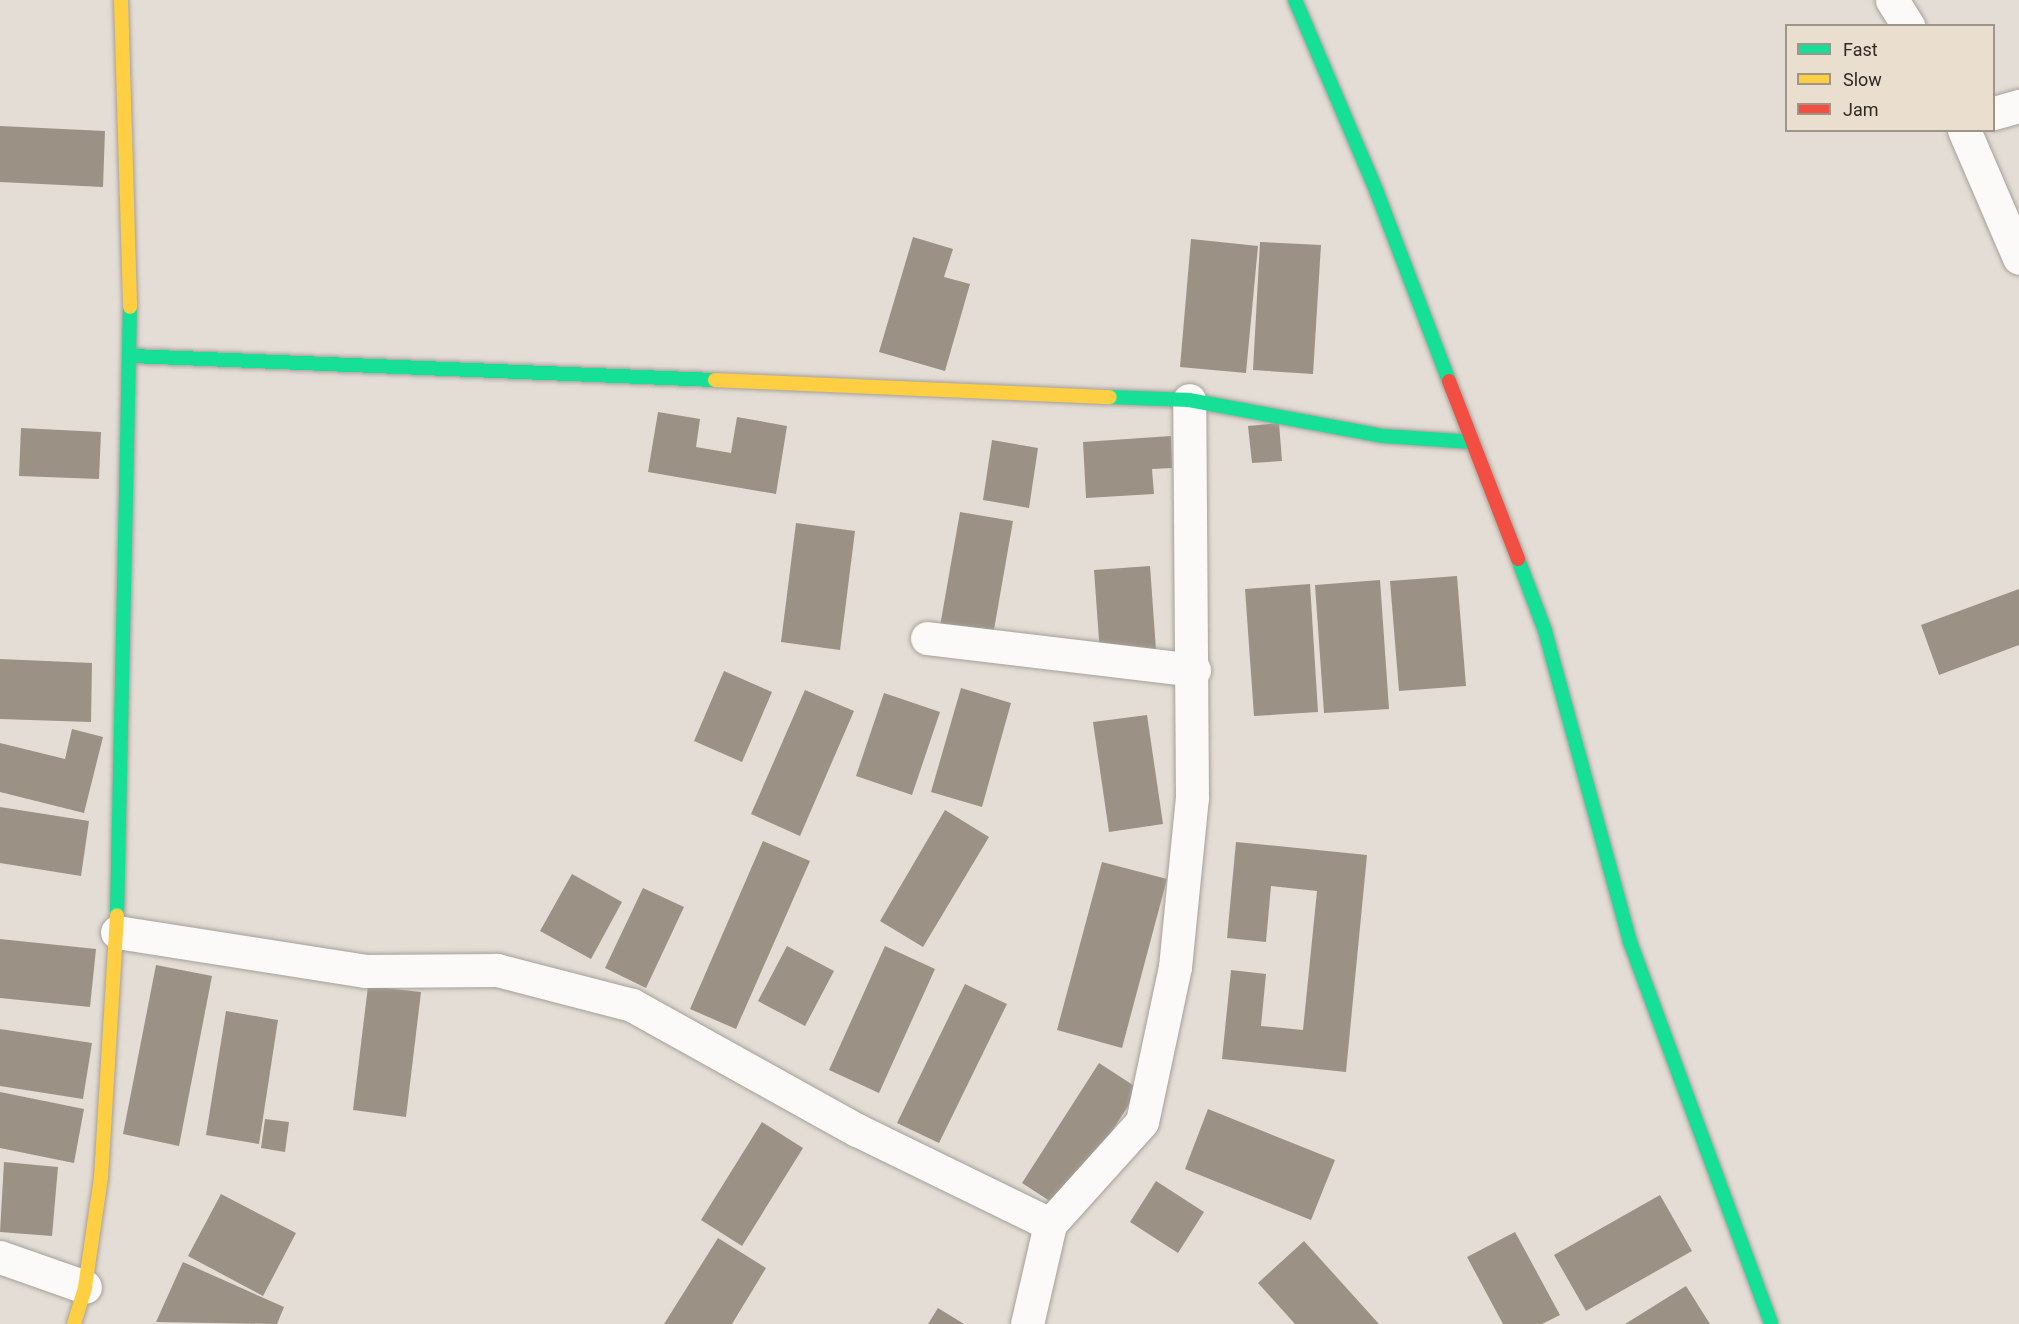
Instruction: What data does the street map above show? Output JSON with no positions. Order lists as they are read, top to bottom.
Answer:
{
  "legend": ["Fast", "Slow", "Jam"]
}
